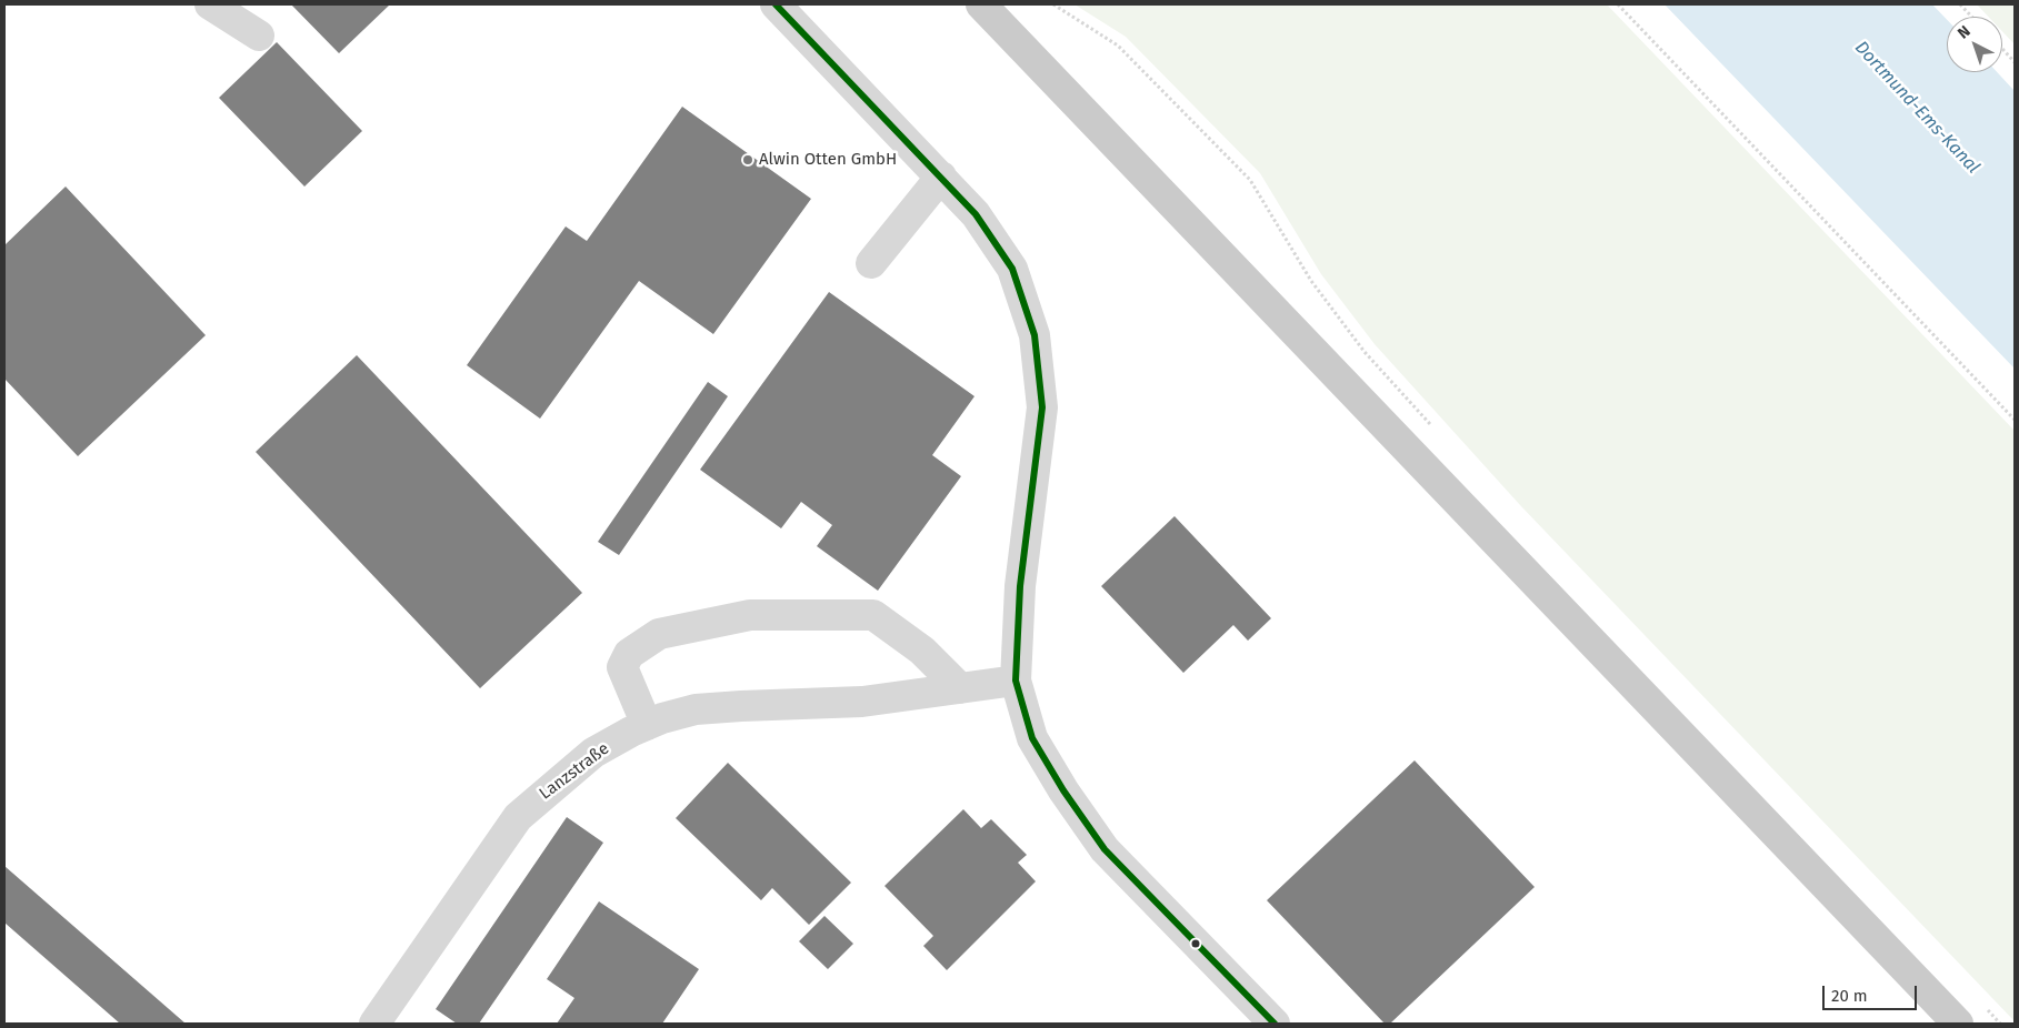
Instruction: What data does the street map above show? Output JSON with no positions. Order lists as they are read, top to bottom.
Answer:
{
  "streets": {
    "street": ["Lanzstraße"]
  },
  "water": ["Dortmund-Ems-Kanal"],
  "places": ["Alwin Otten GmbH"],
  "scale_bar": "20 m",
  "north": "top left"
}
